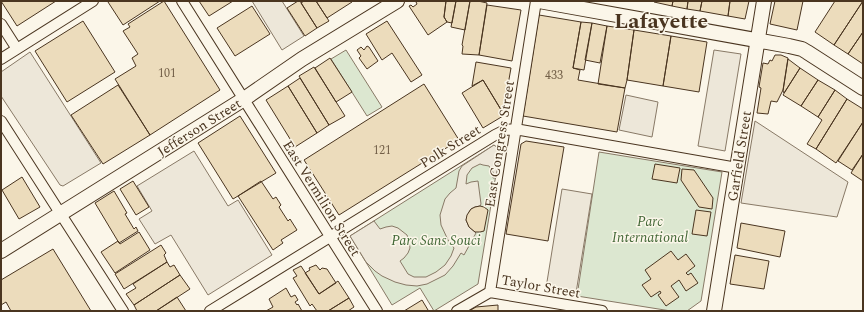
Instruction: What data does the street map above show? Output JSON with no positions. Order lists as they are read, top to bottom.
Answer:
{
  "streets": {
    "street": [
      "Jefferson Street",
      "East Congress Street",
      "Polk Street",
      "Garfield Street",
      "East Vermilion Street",
      "Taylor Street"
    ]
  },
  "crossings": [
    ["Jefferson Street", "East Vermilion Street"],
    ["East Congress Street", "Polk Street"],
    ["East Congress Street", "Taylor Street"],
    ["Polk Street", "Garfield Street"],
    ["Polk Street", "East Vermilion Street"]
  ],
  "districts": ["Lafayette"],
  "parks": ["Parc International", "Parc Sans Souci"],
  "house_numbers": ["101", "433", "121"]
}
